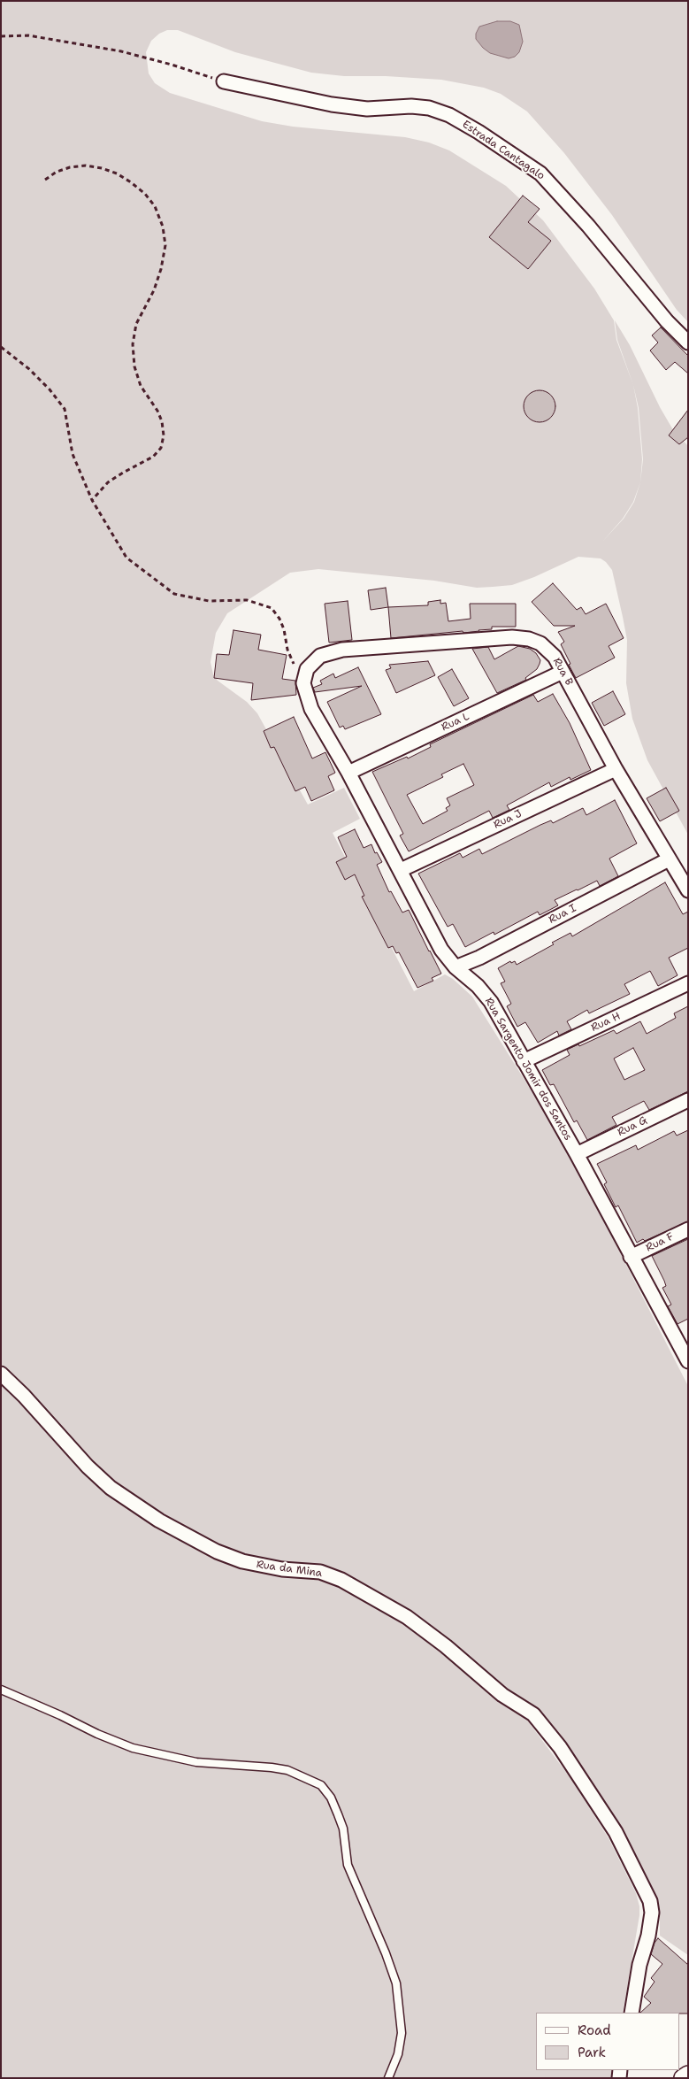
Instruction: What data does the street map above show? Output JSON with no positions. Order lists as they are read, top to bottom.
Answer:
{
  "streets": {
    "street": [
      "Estrada Cantagalo",
      "Rua B",
      "Rua L",
      "Rua J",
      "Rua I",
      "Rua H",
      "Rua Sargento Jomir dos Santos",
      "Rua G",
      "Rua F",
      "Rua da Mina"
    ]
  },
  "crossings": [
    ["Rua B", "Rua L"],
    ["Rua B", "Rua J"],
    ["Rua B", "Rua I"],
    ["Rua B", "Rua Sargento Jomir dos Santos"],
    ["Rua L", "Rua Sargento Jomir dos Santos"],
    ["Rua J", "Rua Sargento Jomir dos Santos"],
    ["Rua I", "Rua Sargento Jomir dos Santos"],
    ["Rua H", "Rua Sargento Jomir dos Santos"],
    ["Rua Sargento Jomir dos Santos", "Rua G"],
    ["Rua Sargento Jomir dos Santos", "Rua F"]
  ],
  "legend": ["Road", "Park"]
}
